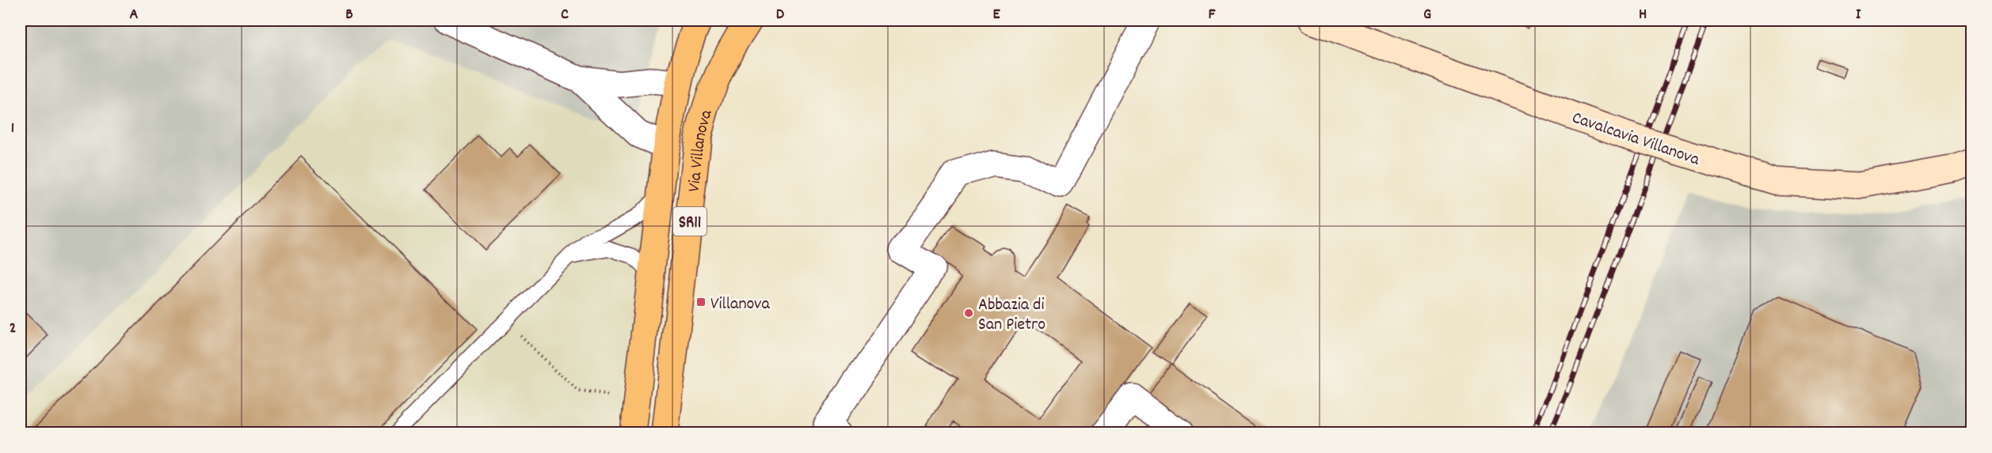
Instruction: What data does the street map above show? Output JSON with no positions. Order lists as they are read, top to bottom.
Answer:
{
  "streets": {
    "main road": ["Via Villanova", "SR11"],
    "street": ["Cavalcavia Villanova"]
  },
  "places": {
    "transit": ["Villanova"],
    "other": ["Abbazia di San Pietro"]
  },
  "grid": {
    "columns": [
      "A",
      "B",
      "C",
      "D",
      "E",
      "F",
      "G",
      "H",
      "I"
    ],
    "rows": ["1", "2"]
  }
}
